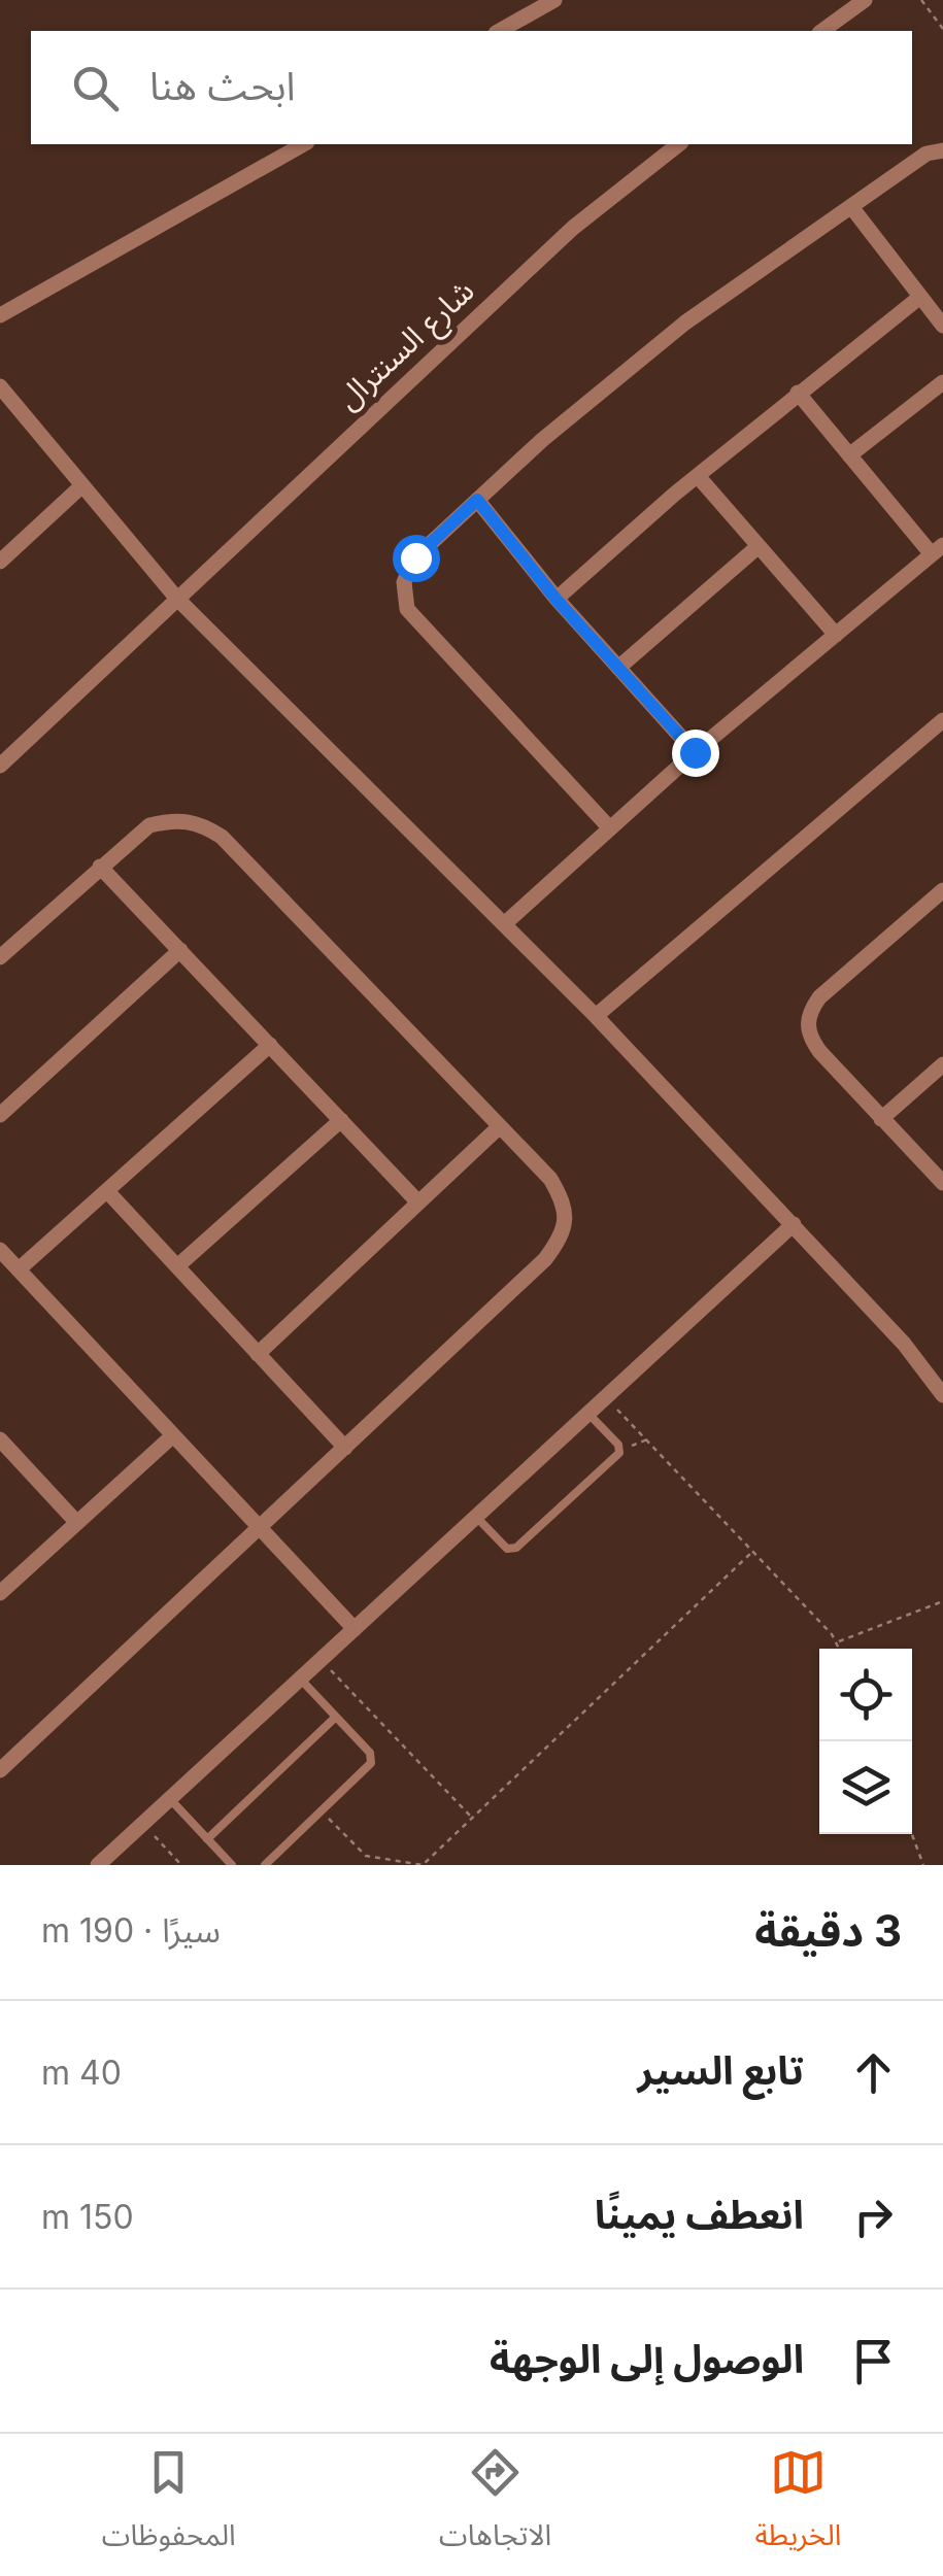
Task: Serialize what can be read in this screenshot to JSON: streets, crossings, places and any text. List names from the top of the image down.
{
  "streets": {
    "street": ["شارع السنترال"]
  },
  "page": {
    "search": "ابحث هنا",
    "heading": ["3 دقيقة", "سيرًا · 190 m"],
    "list": [
      ["تابع السير", "40 m"],
      ["انعطف يمينًا", "150 m"],
      "الوصول إلى الوجهة"
    ],
    "nav": ["الخريطة", "الاتجاهات", "المحفوظات"]
  }
}
